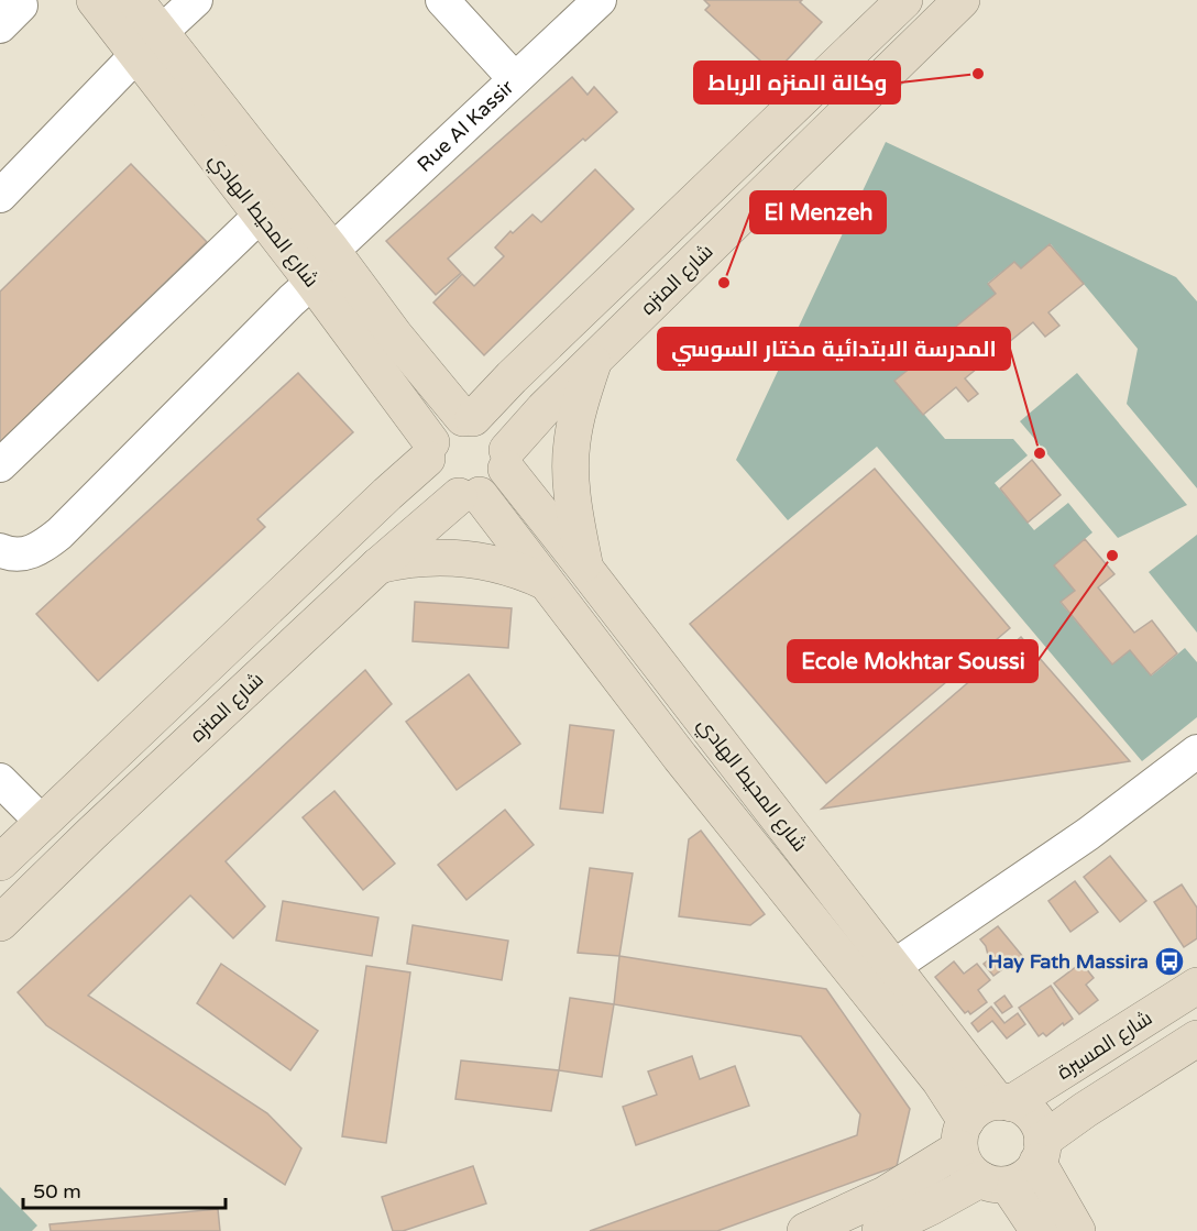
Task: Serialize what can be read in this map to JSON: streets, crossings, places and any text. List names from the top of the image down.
{
  "streets": {
    "street": [
      "Rue Al Kassir",
      "شارع المحيط الهادي",
      "شارع المنزه",
      "شارع المسيرة"
    ]
  },
  "crossings": [
    ["Rue Al Kassir", "شارع المحيط الهادي"],
    ["شارع المحيط الهادي", "شارع المنزه"],
    ["شارع المحيط الهادي", "شارع المسيرة"]
  ],
  "places": {
    "other": [
      "وكالة المنزه الرباط",
      "El Menzeh",
      "المدرسة الابتدائية مختار السوسي",
      "Ecole Mokhtar Soussi"
    ],
    "bus stop": ["Hay Fath Massira"]
  },
  "scale_bar": "50 m"
}
